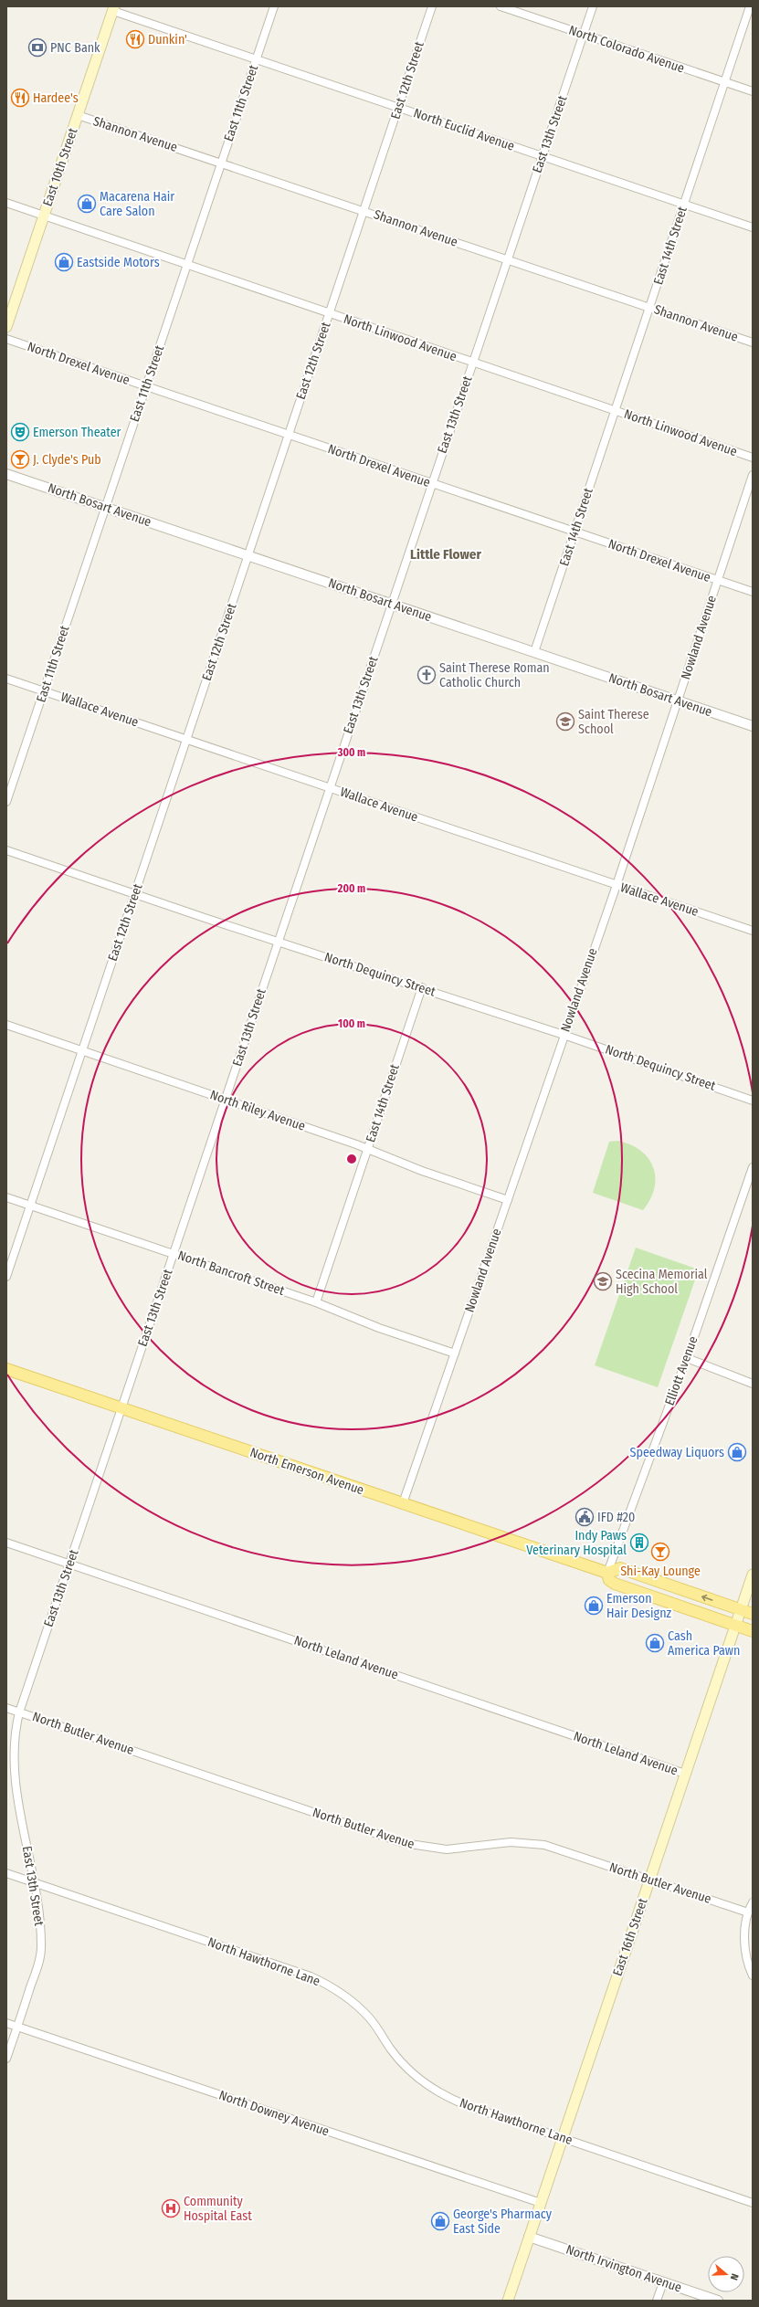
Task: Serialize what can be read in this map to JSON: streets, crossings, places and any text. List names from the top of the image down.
{
  "streets": {
    "main road": ["East 10th Street", "North Emerson Avenue", "East 16th Street"],
    "street": [
      "North Colorado Avenue",
      "East 12th Street",
      "East 11th Street",
      "North Euclid Avenue",
      "Shannon Avenue",
      "East 13th Street",
      "East 14th Street",
      "North Linwood Avenue",
      "North Drexel Avenue",
      "North Bosart Avenue",
      "Nowland Avenue",
      "Wallace Avenue",
      "North Dequincy Street",
      "North Riley Avenue",
      "North Bancroft Street",
      "Elliott Avenue",
      "North Leland Avenue",
      "North Butler Avenue",
      "North Hawthorne Lane",
      "North Downey Avenue",
      "North Irvington Avenue"
    ]
  },
  "crossings": [
    ["North Colorado Avenue", "East 13th Street"],
    ["North Colorado Avenue", "East 14th Street"],
    ["East 12th Street", "North Euclid Avenue"],
    ["East 12th Street", "Shannon Avenue"],
    ["East 12th Street", "North Linwood Avenue"],
    ["East 12th Street", "North Drexel Avenue"],
    ["East 12th Street", "North Bosart Avenue"],
    ["East 12th Street", "Wallace Avenue"],
    ["East 12th Street", "North Dequincy Street"],
    ["East 12th Street", "North Riley Avenue"],
    ["East 12th Street", "North Bancroft Street"],
    ["East 11th Street", "North Euclid Avenue"],
    ["East 11th Street", "Shannon Avenue"],
    ["East 11th Street", "North Linwood Avenue"],
    ["East 11th Street", "North Drexel Avenue"],
    ["East 11th Street", "North Bosart Avenue"],
    ["East 11th Street", "Wallace Avenue"],
    ["North Euclid Avenue", "East 13th Street"],
    ["North Euclid Avenue", "East 10th Street"],
    ["North Euclid Avenue", "East 14th Street"],
    ["Shannon Avenue", "East 13th Street"],
    ["Shannon Avenue", "East 10th Street"],
    ["Shannon Avenue", "East 14th Street"],
    ["East 13th Street", "North Linwood Avenue"],
    ["East 13th Street", "North Drexel Avenue"],
    ["East 13th Street", "North Bosart Avenue"],
    ["East 13th Street", "Wallace Avenue"],
    ["East 13th Street", "North Dequincy Street"],
    ["East 13th Street", "North Riley Avenue"],
    ["East 13th Street", "North Bancroft Street"],
    ["East 13th Street", "North Emerson Avenue"],
    ["East 13th Street", "North Leland Avenue"],
    ["East 13th Street", "North Butler Avenue"],
    ["East 13th Street", "North Hawthorne Lane"],
    ["East 13th Street", "North Downey Avenue"],
    ["East 10th Street", "North Linwood Avenue"],
    ["East 14th Street", "North Linwood Avenue"],
    ["East 14th Street", "North Drexel Avenue"],
    ["East 14th Street", "North Bosart Avenue"],
    ["East 14th Street", "North Dequincy Street"],
    ["East 14th Street", "North Riley Avenue"],
    ["East 14th Street", "North Bancroft Street"],
    ["North Drexel Avenue", "Nowland Avenue"],
    ["North Bosart Avenue", "Nowland Avenue"],
    ["Nowland Avenue", "Wallace Avenue"],
    ["Nowland Avenue", "North Dequincy Street"],
    ["Nowland Avenue", "North Riley Avenue"],
    ["Nowland Avenue", "North Bancroft Street"],
    ["Nowland Avenue", "North Emerson Avenue"],
    ["Elliott Avenue", "North Emerson Avenue"],
    ["North Emerson Avenue", "East 16th Street"],
    ["North Leland Avenue", "East 16th Street"],
    ["North Butler Avenue", "East 16th Street"],
    ["East 16th Street", "North Hawthorne Lane"],
    ["East 16th Street", "North Downey Avenue"],
    ["East 16th Street", "North Irvington Avenue"]
  ],
  "districts": ["Little Flower"],
  "places": {
    "restaurant": ["Dunkin'", "Hardee's"],
    "bank": ["PNC Bank"],
    "shop": [
      "Macarena Hair Care Salon",
      "Eastside Motors",
      "Speedway Liquors",
      "Emerson Hair Designz",
      "Cash America Pawn",
      "George's Pharmacy East Side"
    ],
    "theatre": ["Emerson Theater"],
    "bar": ["J. Clyde's Pub", "Shi-Kay Lounge"],
    "church": ["Saint Therese Roman Catholic Church"],
    "school or university": ["Saint Therese School", "Scecina Memorial High School"],
    "public building": ["IFD #20"],
    "building": ["Indy Paws Veterinary Hospital"],
    "hospital": ["Community Hospital East"]
  },
  "north": "right",
  "rings": ["300 m", "200 m", "100 m"]
}
